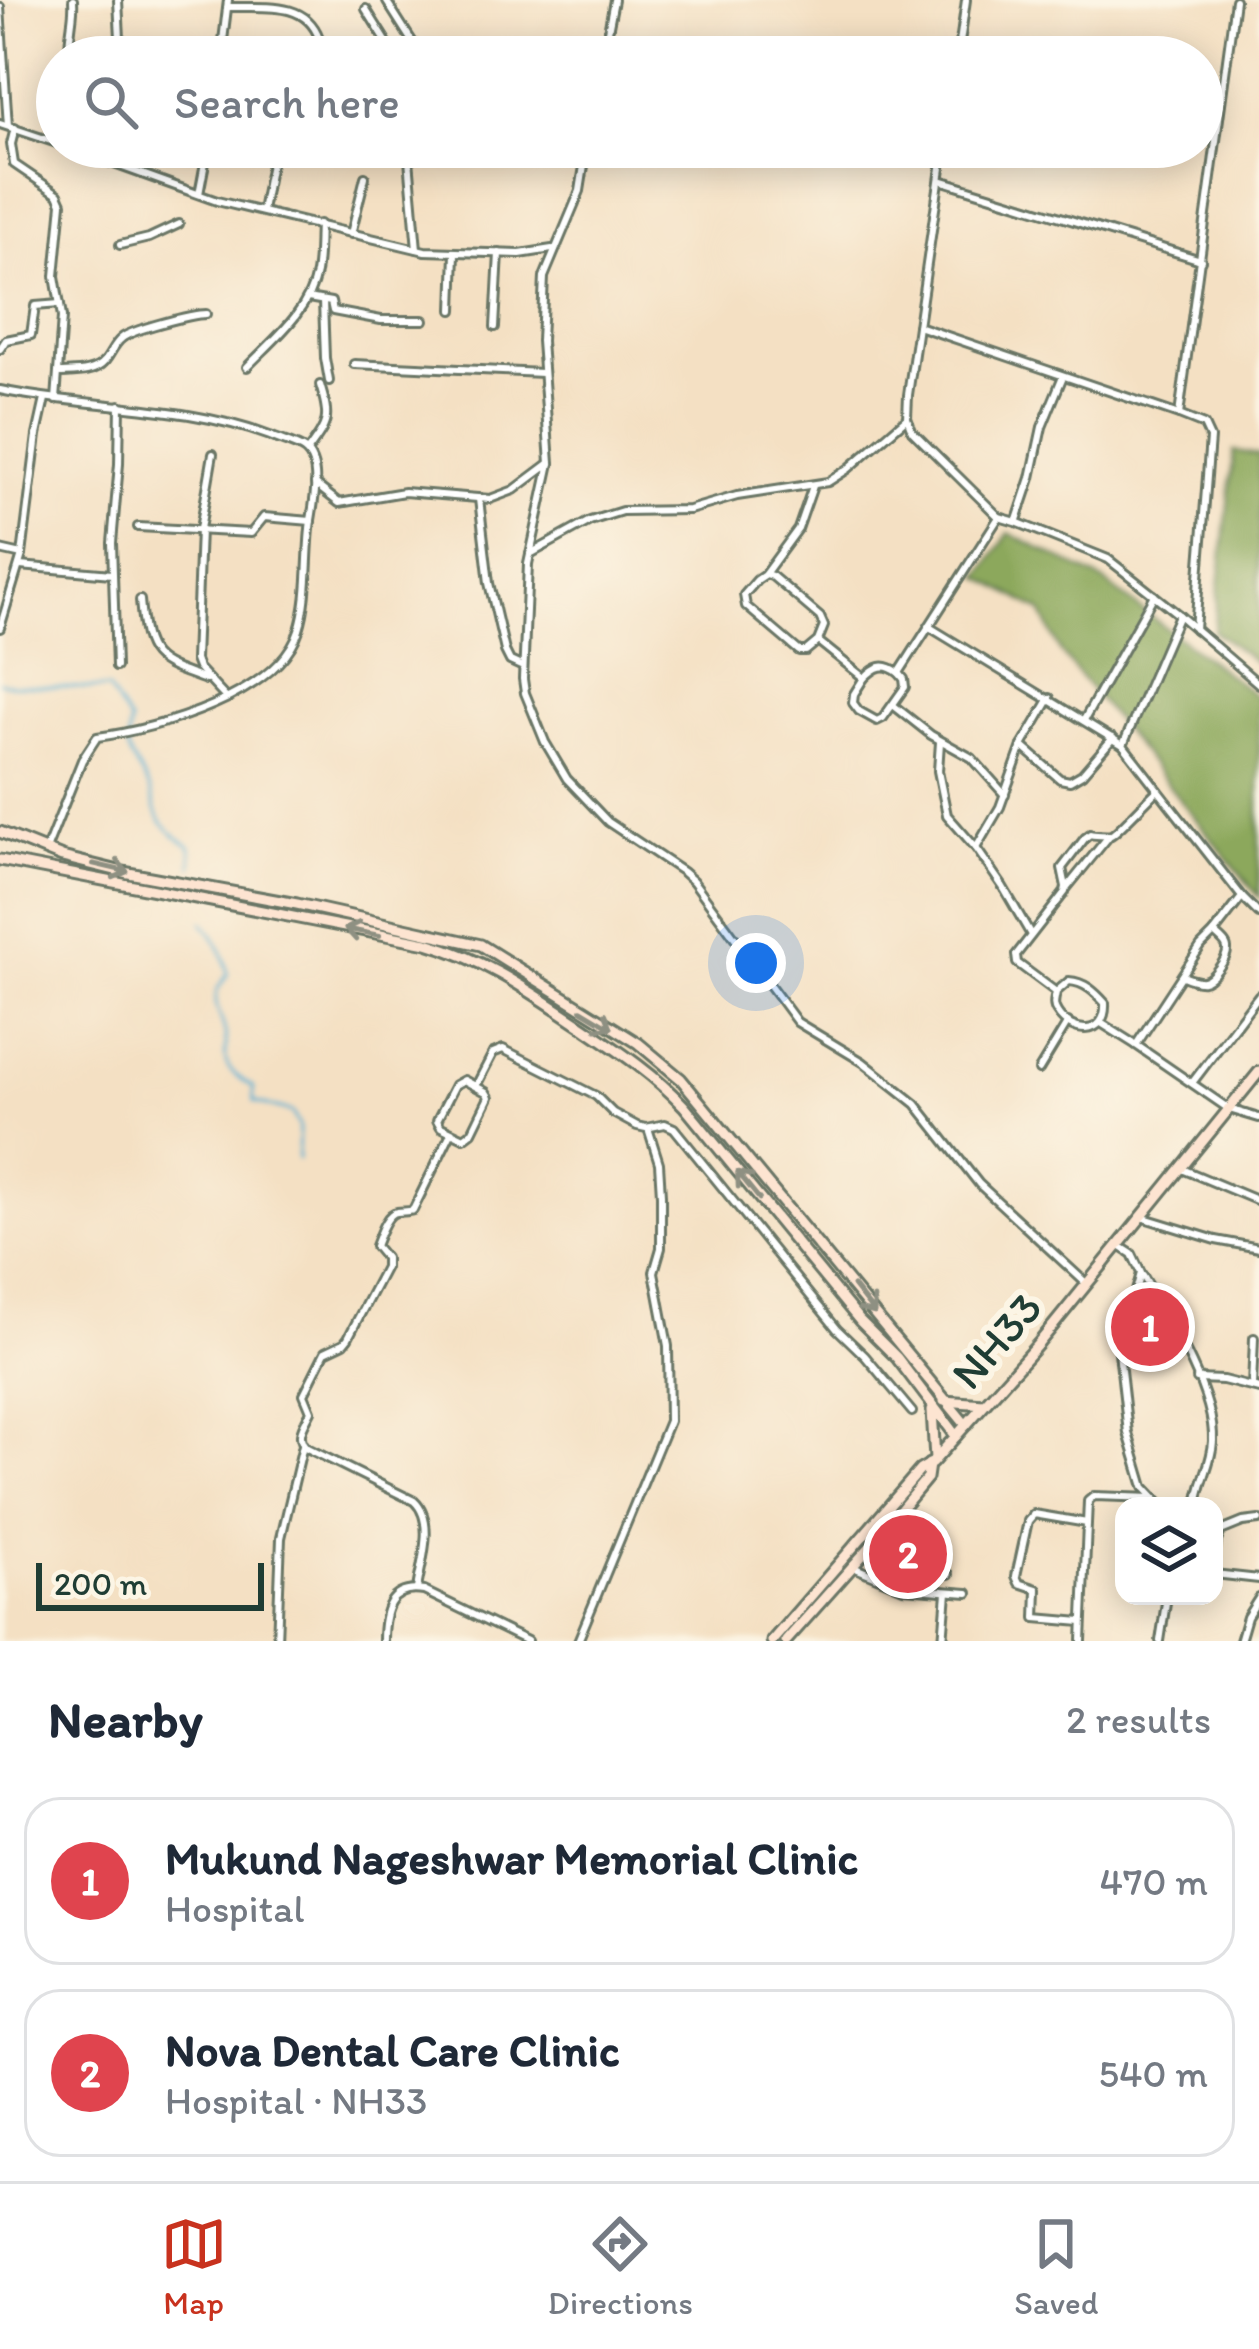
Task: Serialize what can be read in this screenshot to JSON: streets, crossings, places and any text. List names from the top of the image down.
{
  "streets": {
    "main road": ["NH33"]
  },
  "scale_bar": "200 m",
  "page": {
    "search": "Search here",
    "pins": ["1", "2"],
    "scale": "200 m",
    "heading": ["Nearby", "2 results"],
    "list": [
      {
        "mark": "1",
        "name": "Mukund Nageshwar Memorial Clinic",
        "note": "Hospital",
        "value": "470 m"
      },
      {
        "mark": "2",
        "name": "Nova Dental Care Clinic",
        "note": "Hospital · NH33",
        "value": "540 m"
      }
    ],
    "nav": ["Map", "Directions", "Saved"]
  }
}
